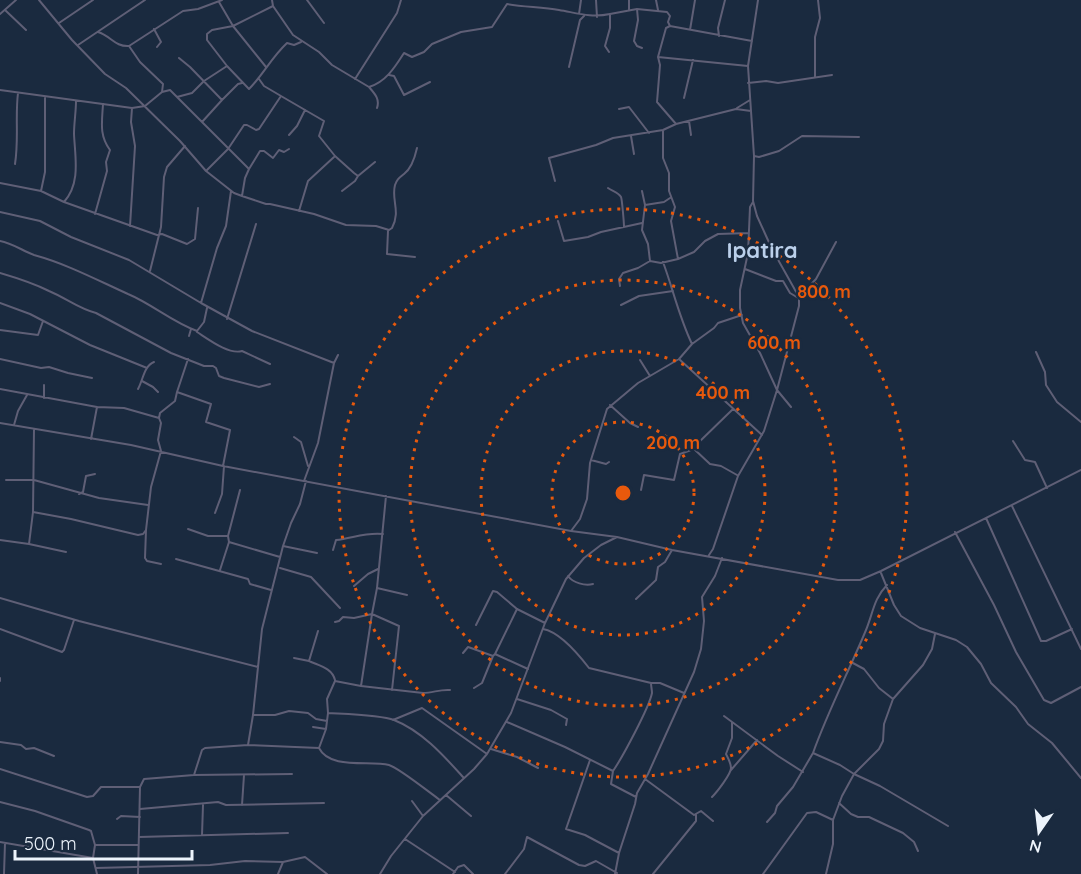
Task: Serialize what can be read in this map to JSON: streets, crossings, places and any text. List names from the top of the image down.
{
  "districts": ["Ipatira"],
  "scale_bar": "500 m",
  "north": "bottom",
  "rings": [
    "800 m",
    "600 m",
    "400 m",
    "200 m"
  ]
}
